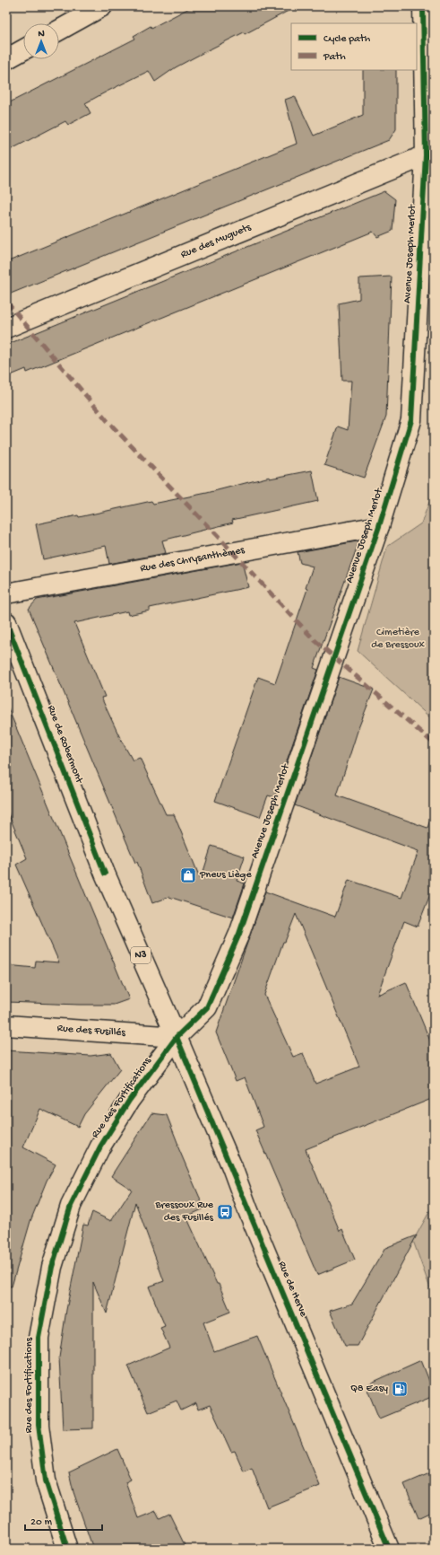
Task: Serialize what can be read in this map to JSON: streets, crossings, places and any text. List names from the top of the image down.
{
  "streets": {
    "street": [
      "Rue des Muguets",
      "Avenue Joseph Merlot",
      "Rue des Chrysanthèmes",
      "Rue de Robermont",
      "N3",
      "Rue des Fusillés",
      "Rue des Fortifications",
      "Rue de Herve"
    ]
  },
  "crossings": [
    ["Rue des Muguets", "Avenue Joseph Merlot"],
    ["Avenue Joseph Merlot", "Rue des Chrysanthèmes"],
    ["Avenue Joseph Merlot", "Rue de Robermont"],
    ["Avenue Joseph Merlot", "Rue des Fusillés"],
    ["Avenue Joseph Merlot", "Rue des Fortifications"],
    ["Avenue Joseph Merlot", "Rue de Herve"],
    ["Rue de Robermont", "Rue des Fusillés"],
    ["Rue de Robermont", "Rue des Fortifications"],
    ["Rue de Robermont", "Rue de Herve"],
    ["Rue des Fusillés", "Rue des Fortifications"],
    ["Rue des Fusillés", "Rue de Herve"],
    ["Rue des Fortifications", "Rue de Herve"]
  ],
  "parks": ["Cimetière de Bressoux"],
  "places": {
    "shop": ["Pneus Liège"],
    "bus stop": ["Bressoux Rue des Fusillés"],
    "fuel station": ["Q8 Easy"]
  },
  "legend": ["Cycle path", "Path"],
  "scale_bar": "20 m",
  "north": "top"
}
